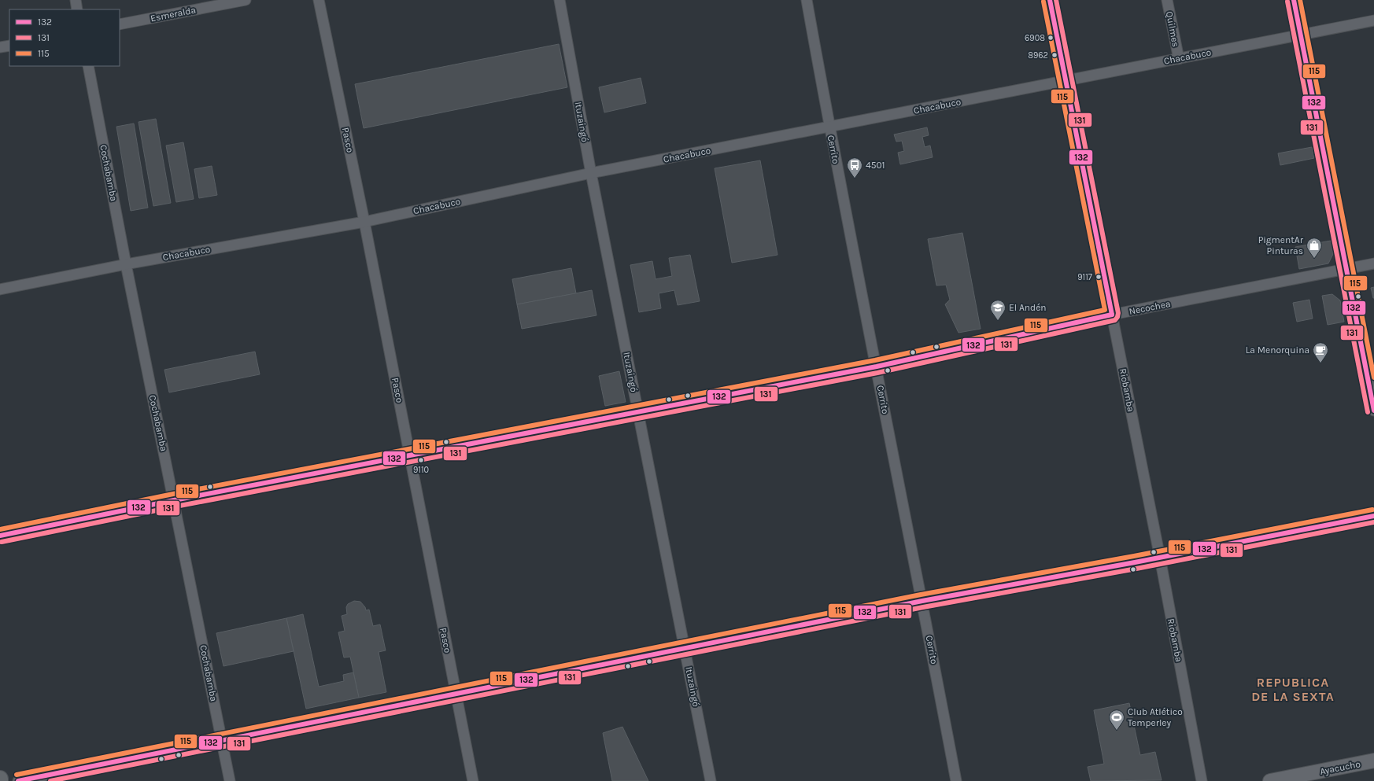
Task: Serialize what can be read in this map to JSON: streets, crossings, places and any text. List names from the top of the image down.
{
  "streets": {
    "main road": ["Ayacucho"],
    "street": [
      "Esmeralda",
      "Quilmes",
      "Chacabuco",
      "Ituzaingó",
      "Pasco",
      "Cerrito",
      "Cochabamba",
      "Necochea",
      "Riobamba"
    ]
  },
  "crossings": [
    ["Quilmes", "Chacabuco"],
    ["Chacabuco", "Ituzaingó"],
    ["Chacabuco", "Pasco"],
    ["Chacabuco", "Cerrito"],
    ["Chacabuco", "Cochabamba"],
    ["Chacabuco", "Riobamba"],
    ["Ituzaingó", "Necochea"],
    ["Pasco", "Necochea"],
    ["Cerrito", "Necochea"],
    ["Cochabamba", "Necochea"],
    ["Necochea", "Riobamba"]
  ],
  "districts": ["REPUBLICA DE LA SEXTA"],
  "places": {
    "other": [
      "6908",
      "8962",
      "9117",
      "9110"
    ],
    "bus stop": ["4501"],
    "shop": ["PigmentAr Pinturas"],
    "school or university": ["El Andén"],
    "cafe": ["La Menorquina"],
    "sports": ["Club Atlético Temperley"]
  },
  "lines": ["transit line 132", "transit line 131", "transit line 115"],
  "legend": ["132", "131", "115"]
}
